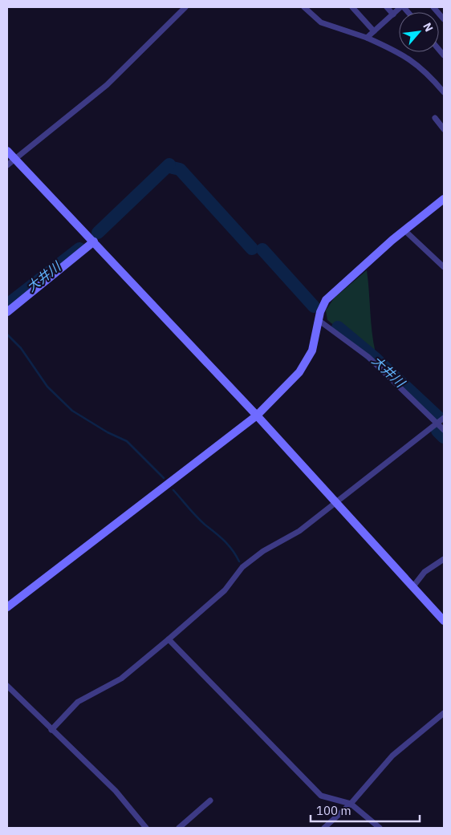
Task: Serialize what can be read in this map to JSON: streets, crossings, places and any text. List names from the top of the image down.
{
  "water": ["大井川"],
  "scale_bar": "100 m",
  "north": "top right"
}
